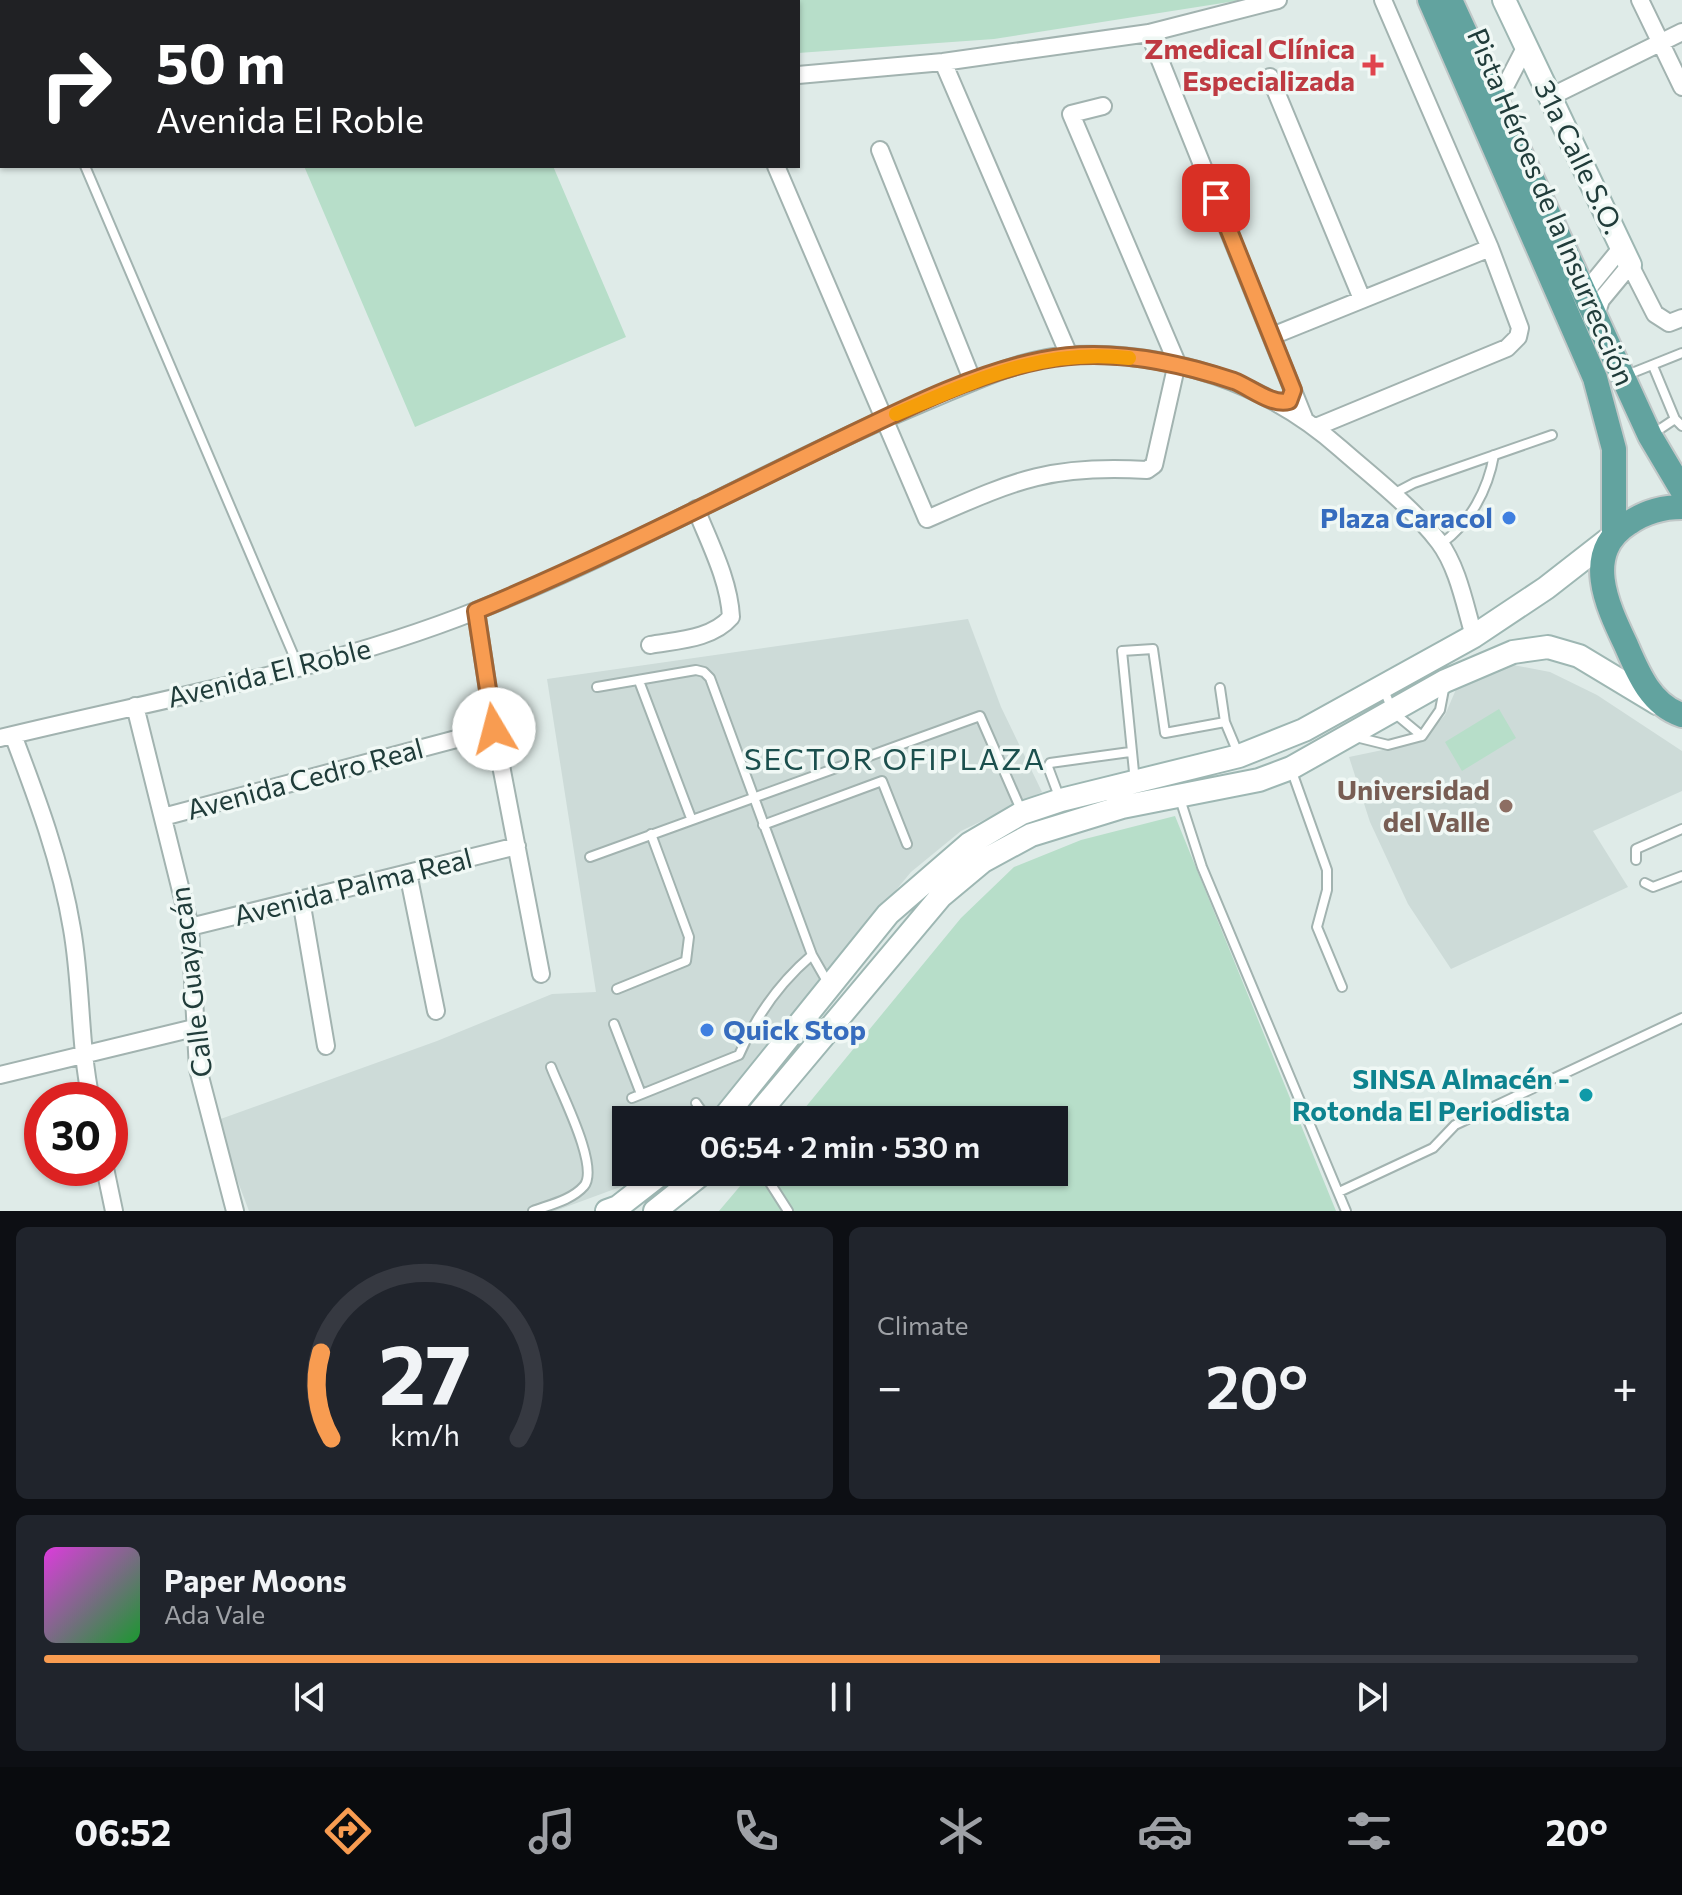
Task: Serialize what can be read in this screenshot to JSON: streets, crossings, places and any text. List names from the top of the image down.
{
  "streets": {
    "main road": ["31a Calle S.O.", "Pista Héroes de la Insurrección"],
    "street": [
      "Avenida El Roble",
      "Avenida Cedro Real",
      "Avenida Palma Real",
      "Calle Guayacán"
    ]
  },
  "crossings": [
    ["Avenida El Roble", "Calle Guayacán"],
    ["Avenida Cedro Real", "Calle Guayacán"],
    ["Avenida Palma Real", "Calle Guayacán"]
  ],
  "districts": ["SECTOR OFIPLAZA"],
  "places": {
    "health": ["Zmedical Clínica Especializada"],
    "other": [
      "Plaza Caracol",
      "Universidad del Valle",
      "Quick Stop",
      "SINSA Almacén - Rotonda El Periodista"
    ]
  },
  "page": {
    "turn": ["50 m", "Avenida El Roble"],
    "limit": "30",
    "trip": "06:54 · 2 min · 530 m",
    "tile": "Climate",
    "heat": ["−", "20°", "+"],
    "song": ["Paper Moons", "Ada Vale"],
    "tabs": ["06:52", "20°"],
    "gauge": ["27", "km/h"]
  }
}
